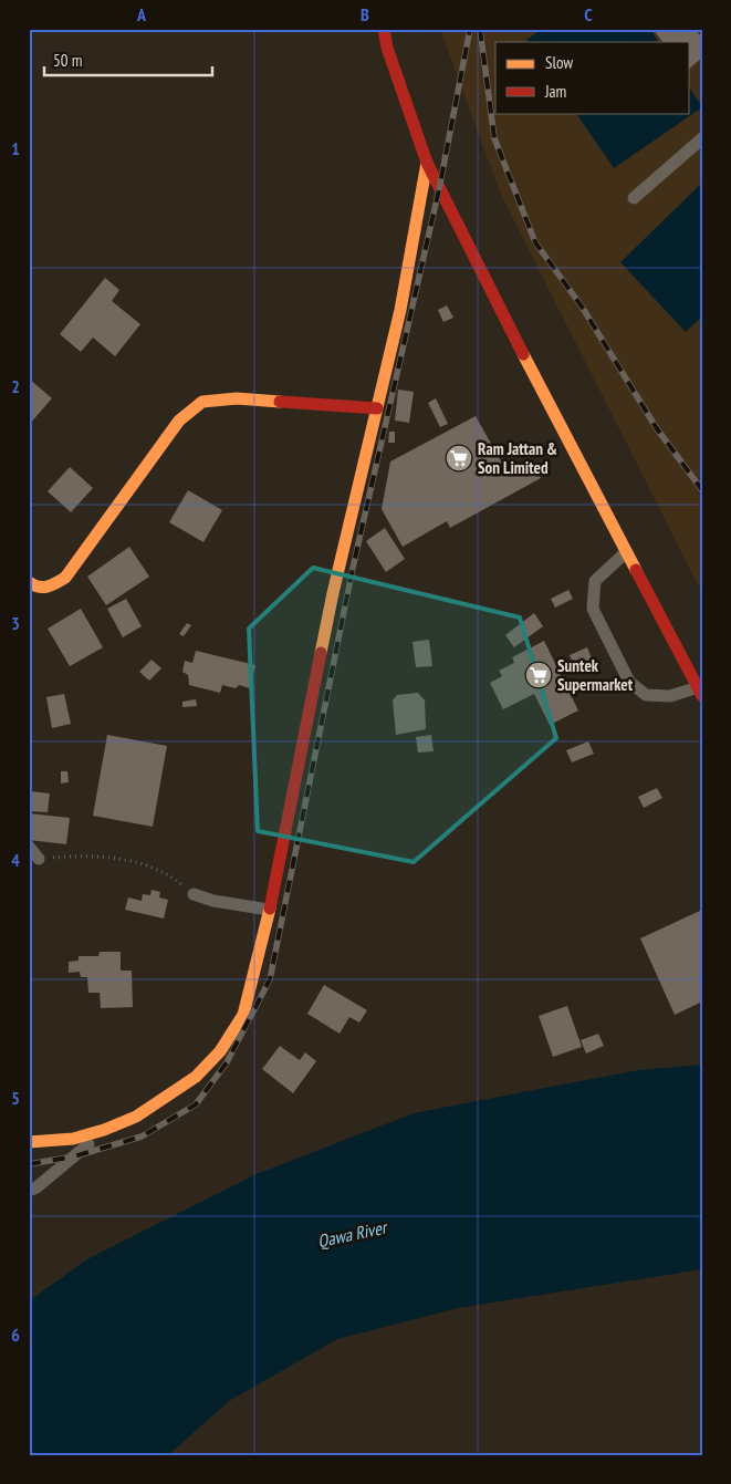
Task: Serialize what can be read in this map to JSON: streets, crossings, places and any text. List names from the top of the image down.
{
  "water": ["Qawa River"],
  "places": {
    "supermarket": ["Ram Jattan & Son Limited", "Suntek Supermarket"]
  },
  "legend": ["Slow", "Jam"],
  "scale_bar": "50 m",
  "grid": {
    "columns": ["A", "B", "C"],
    "rows": [
      "1",
      "2",
      "3",
      "4",
      "5",
      "6"
    ]
  }
}
